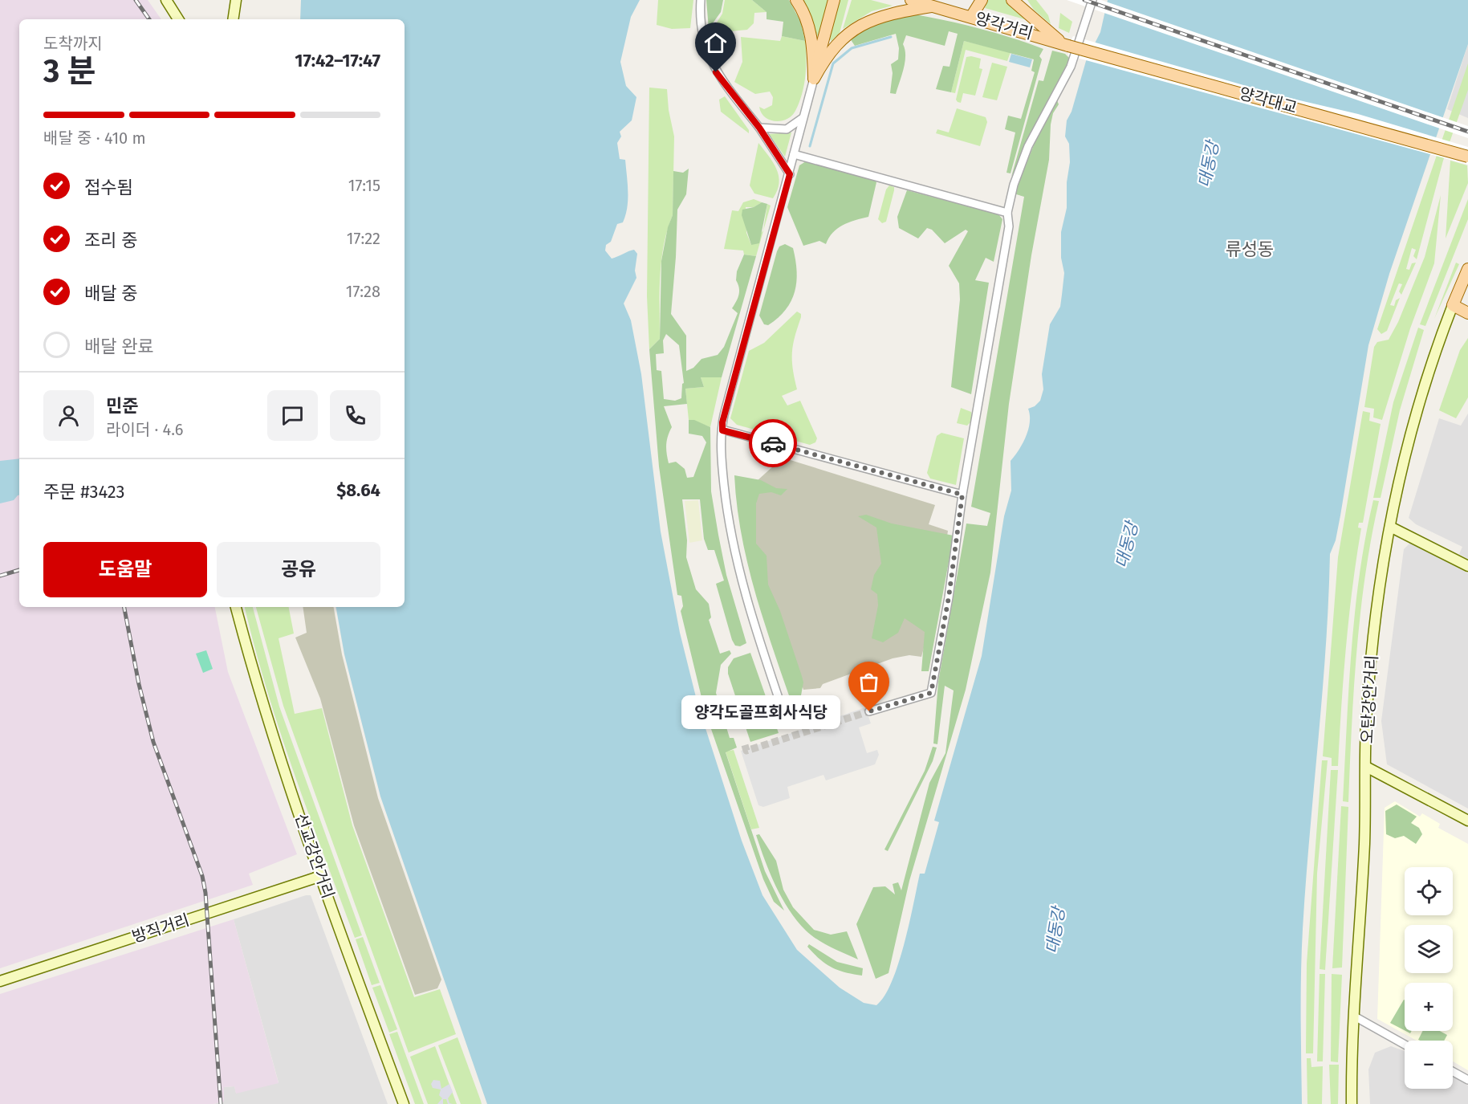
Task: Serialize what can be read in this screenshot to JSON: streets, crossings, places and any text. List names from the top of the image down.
{
  "streets": {
    "main road": [
      "양각거리",
      "양각대교",
      "오탄강안거리",
      "선교강안거리",
      "방직거리"
    ]
  },
  "crossings": [
    ["양각거리", "양각대교"],
    ["선교강안거리", "방직거리"]
  ],
  "districts": ["류성동"],
  "water": ["대동강"],
  "places": ["양각도골프회사식당"],
  "page": {
    "heading": ["3 분", "도착까지", "17:42–17:47"],
    "panel": [
      "민준",
      "라이더 · 4.6",
      "주문 #3423",
      "$8.64"
    ],
    "bar": "배달 중 · 410 m",
    "list": [
      ["접수됨", "17:15"],
      ["조리 중", "17:22"],
      ["배달 중", "17:28"],
      "배달 완료"
    ],
    "buttons": ["도움말", "공유"],
    "bubble": "양각도골프회사식당",
    "map_buttons": ["+", "−"]
  }
}
